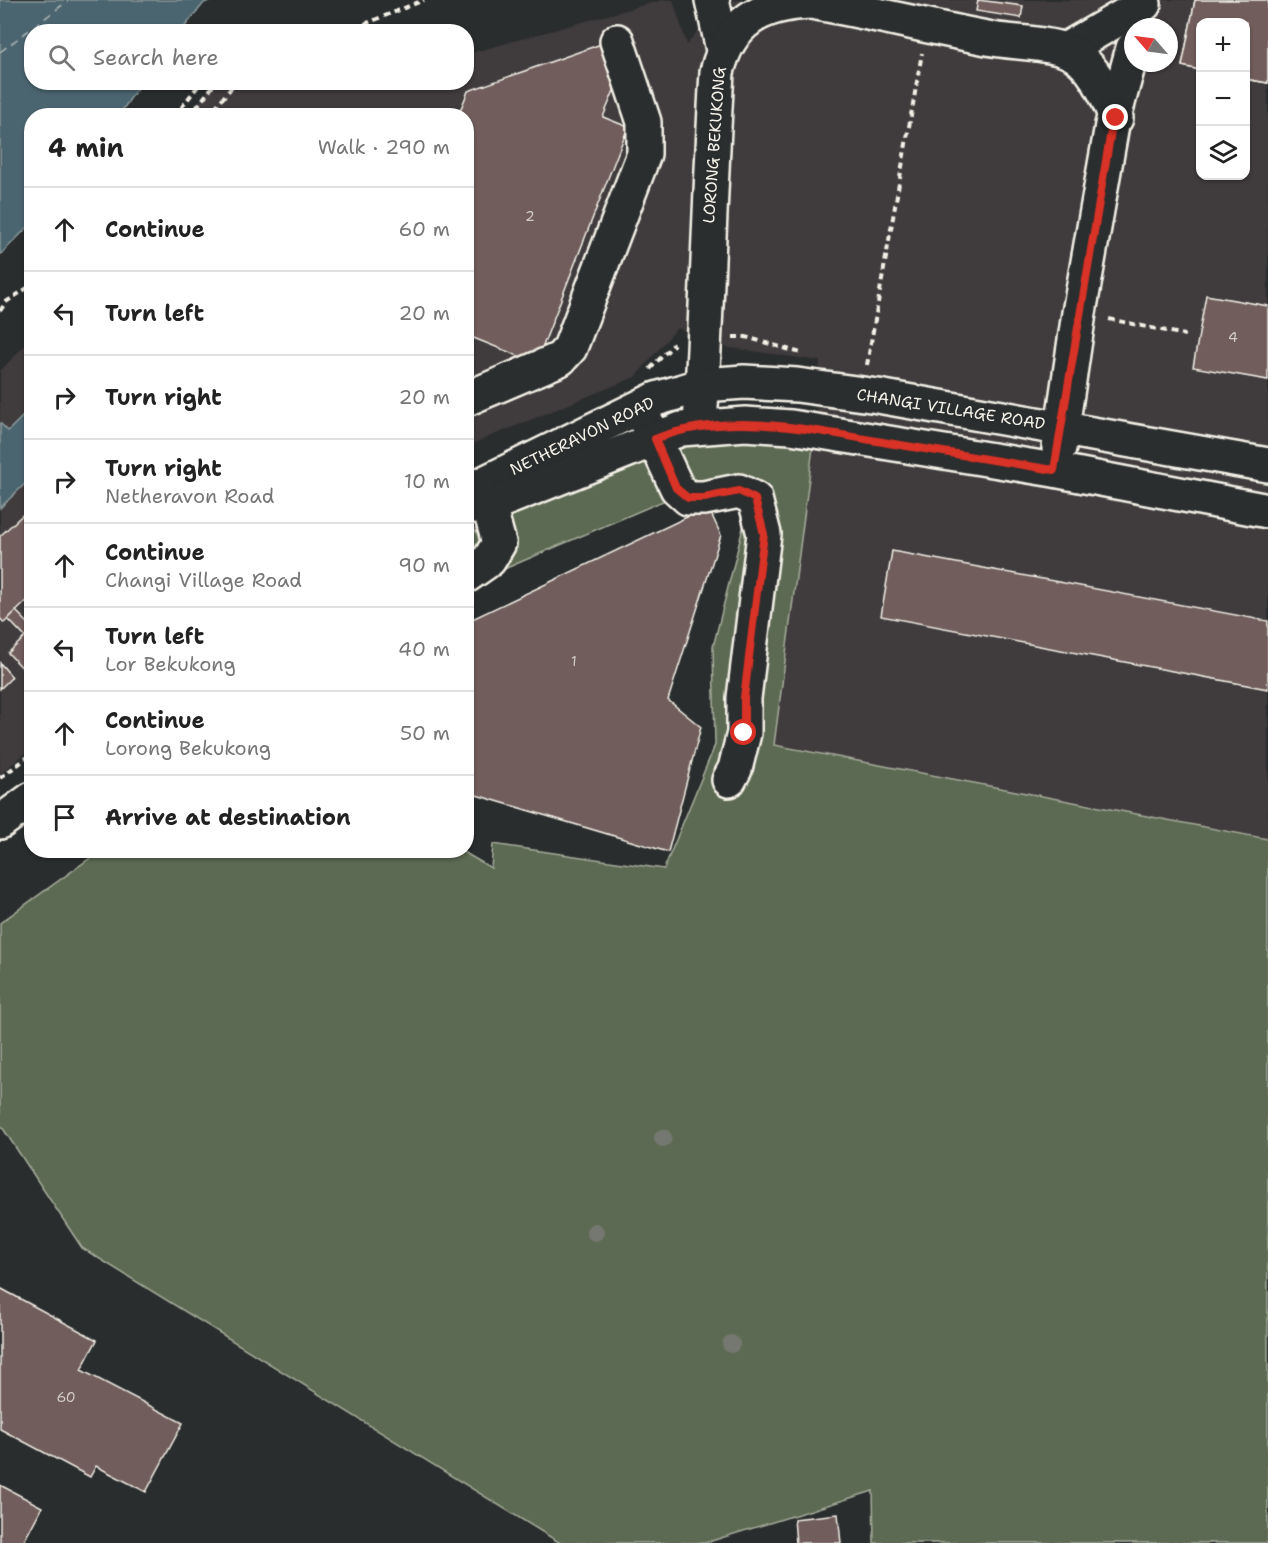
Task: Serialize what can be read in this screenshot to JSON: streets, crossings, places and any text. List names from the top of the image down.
{
  "streets": {
    "street": ["LORONG BEKUKONG", "CHANGI VILLAGE ROAD", "NETHERAVON ROAD"]
  },
  "crossings": [
    ["LORONG BEKUKONG", "CHANGI VILLAGE ROAD"],
    ["LORONG BEKUKONG", "NETHERAVON ROAD"],
    ["CHANGI VILLAGE ROAD", "NETHERAVON ROAD"]
  ],
  "house_numbers": [
    "2",
    "4",
    "1",
    "60"
  ],
  "north": "top left",
  "page": {
    "map_buttons": ["+", "−"],
    "search": "Search here",
    "heading": ["4 min", "Walk · 290 m"],
    "list": [
      ["Continue", "60 m"],
      ["Turn left", "20 m"],
      ["Turn right", "20 m"],
      ["Turn right", "Netheravon Road", "10 m"],
      ["Continue", "Changi Village Road", "90 m"],
      ["Turn left", "Lor Bekukong", "40 m"],
      ["Continue", "Lorong Bekukong", "50 m"],
      "Arrive at destination"
    ]
  }
}
